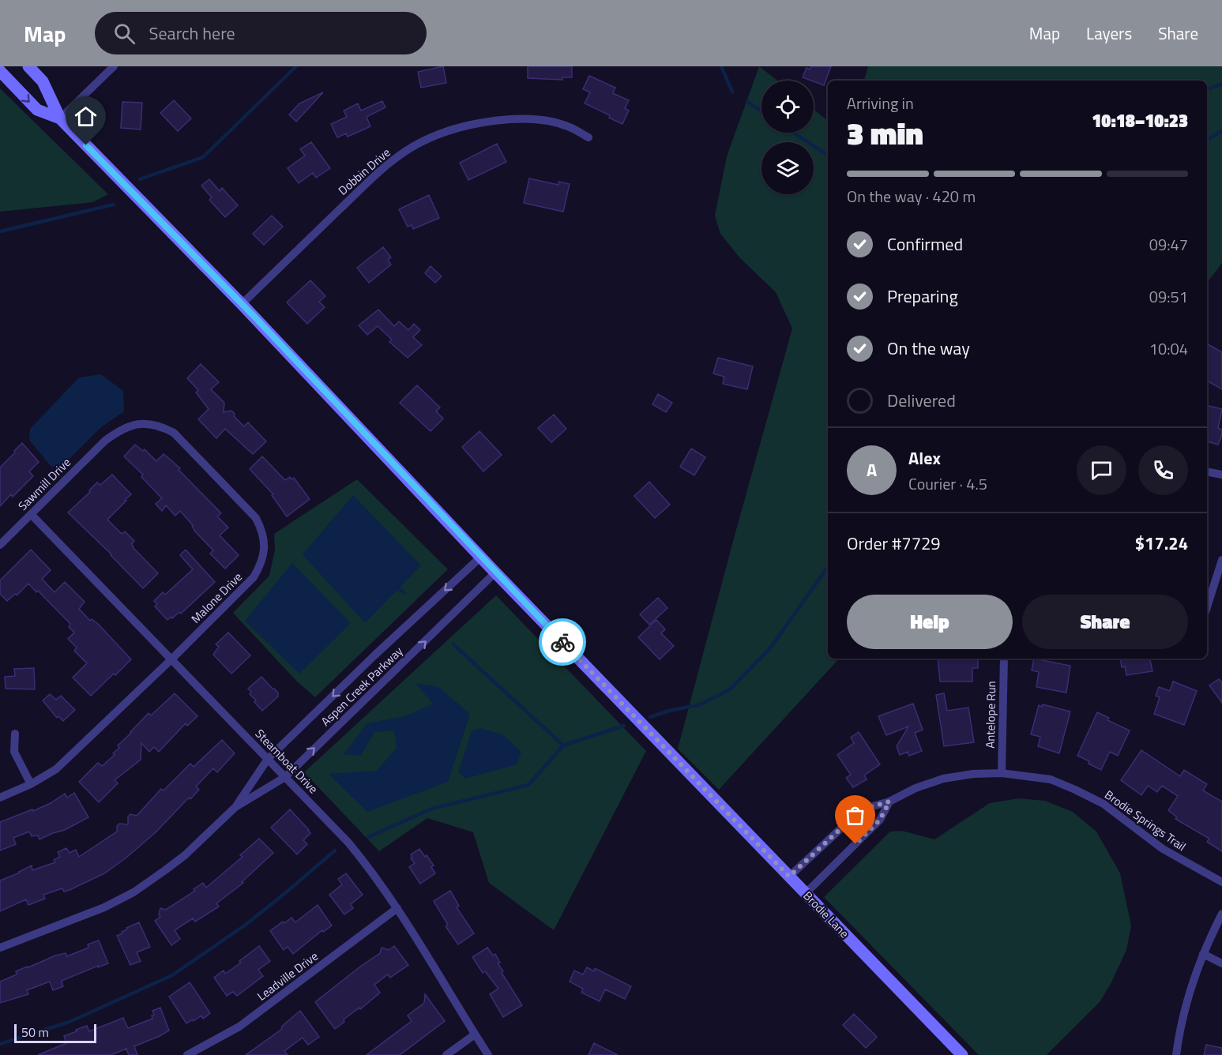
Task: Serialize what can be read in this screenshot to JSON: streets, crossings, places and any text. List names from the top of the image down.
{
  "streets": {
    "main road": ["Brodie Lane"],
    "street": [
      "Dobbin Drive",
      "Sawmill Drive",
      "Malone Drive",
      "Aspen Creek Parkway",
      "Antelope Run",
      "Steamboat Drive",
      "Brodie Springs Trail",
      "Leadville Drive"
    ]
  },
  "crossings": [
    ["Dobbin Drive", "Brodie Lane"],
    ["Sawmill Drive", "Malone Drive"],
    ["Sawmill Drive", "Steamboat Drive"],
    ["Malone Drive", "Steamboat Drive"],
    ["Aspen Creek Parkway", "Steamboat Drive"],
    ["Aspen Creek Parkway", "Brodie Lane"],
    ["Antelope Run", "Brodie Springs Trail"],
    ["Steamboat Drive", "Leadville Drive"],
    ["Brodie Springs Trail", "Brodie Lane"]
  ],
  "scale_bar": "50 m",
  "page": {
    "header": "Map",
    "search": "Search here",
    "nav": ["Map", "Layers", "Share"],
    "heading": ["3 min", "Arriving in", "10:18–10:23"],
    "panel": [
      "Alex",
      "Courier · 4.5",
      "Order #7729",
      "$17.24"
    ],
    "bar": "On the way · 420 m",
    "list": [
      ["Confirmed", "09:47"],
      ["Preparing", "09:51"],
      ["On the way", "10:04"],
      "Delivered"
    ],
    "round": "A",
    "buttons": ["Help", "Share"],
    "scale": "50 m"
  }
}
